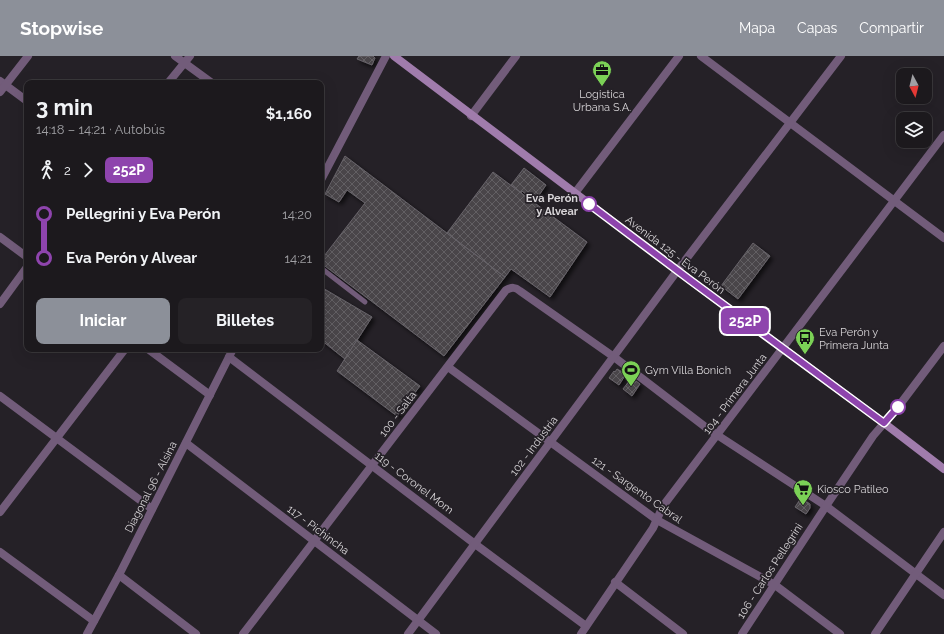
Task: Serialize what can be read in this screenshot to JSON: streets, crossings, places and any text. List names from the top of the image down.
{
  "streets": {
    "main road": ["Avenida 125 - Eva Perón"],
    "street": [
      "104 - Primera Junta",
      "100 - Salta",
      "102 - Industria",
      "119 - Coronel Mom",
      "Diagonal 96 - Alsina",
      "121 - Sargento Cabral",
      "117 - Pichincha",
      "106 - Carlos Pellegrini"
    ]
  },
  "crossings": [
    ["Avenida 125 - Eva Perón", "104 - Primera Junta"],
    ["Avenida 125 - Eva Perón", "102 - Industria"],
    ["Avenida 125 - Eva Perón", "106 - Carlos Pellegrini"],
    ["104 - Primera Junta", "119 - Coronel Mom"],
    ["104 - Primera Junta", "121 - Sargento Cabral"],
    ["100 - Salta", "102 - Industria"],
    ["100 - Salta", "119 - Coronel Mom"],
    ["100 - Salta", "121 - Sargento Cabral"],
    ["100 - Salta", "117 - Pichincha"],
    ["102 - Industria", "119 - Coronel Mom"],
    ["102 - Industria", "121 - Sargento Cabral"],
    ["102 - Industria", "117 - Pichincha"],
    ["119 - Coronel Mom", "Diagonal 96 - Alsina"],
    ["Diagonal 96 - Alsina", "117 - Pichincha"],
    ["121 - Sargento Cabral", "106 - Carlos Pellegrini"]
  ],
  "places": {
    "office": ["Logistica Urbana S.A."],
    "other": ["Eva Perón y Alvear"],
    "bus stop": ["Eva Perón y Primera Junta"],
    "sports": ["Gym Villa Bonich"],
    "supermarket": ["Kiosco Patileo"]
  },
  "lines": ["bus line 252P"],
  "north": "bottom",
  "page": {
    "header": "Stopwise",
    "nav": ["Mapa", "Capas", "Compartir"],
    "on_map": "252P",
    "heading": ["3 min", "14:18 – 14:21 · Autobús", "$1,160"],
    "legs": ["2", "252P"],
    "list": [
      {
        "name": "Pellegrini y Eva Perón",
        "value": "14:20"
      },
      {
        "name": "Eva Perón y Alvear",
        "value": "14:21"
      }
    ],
    "buttons": ["Iniciar", "Billetes"]
  }
}
